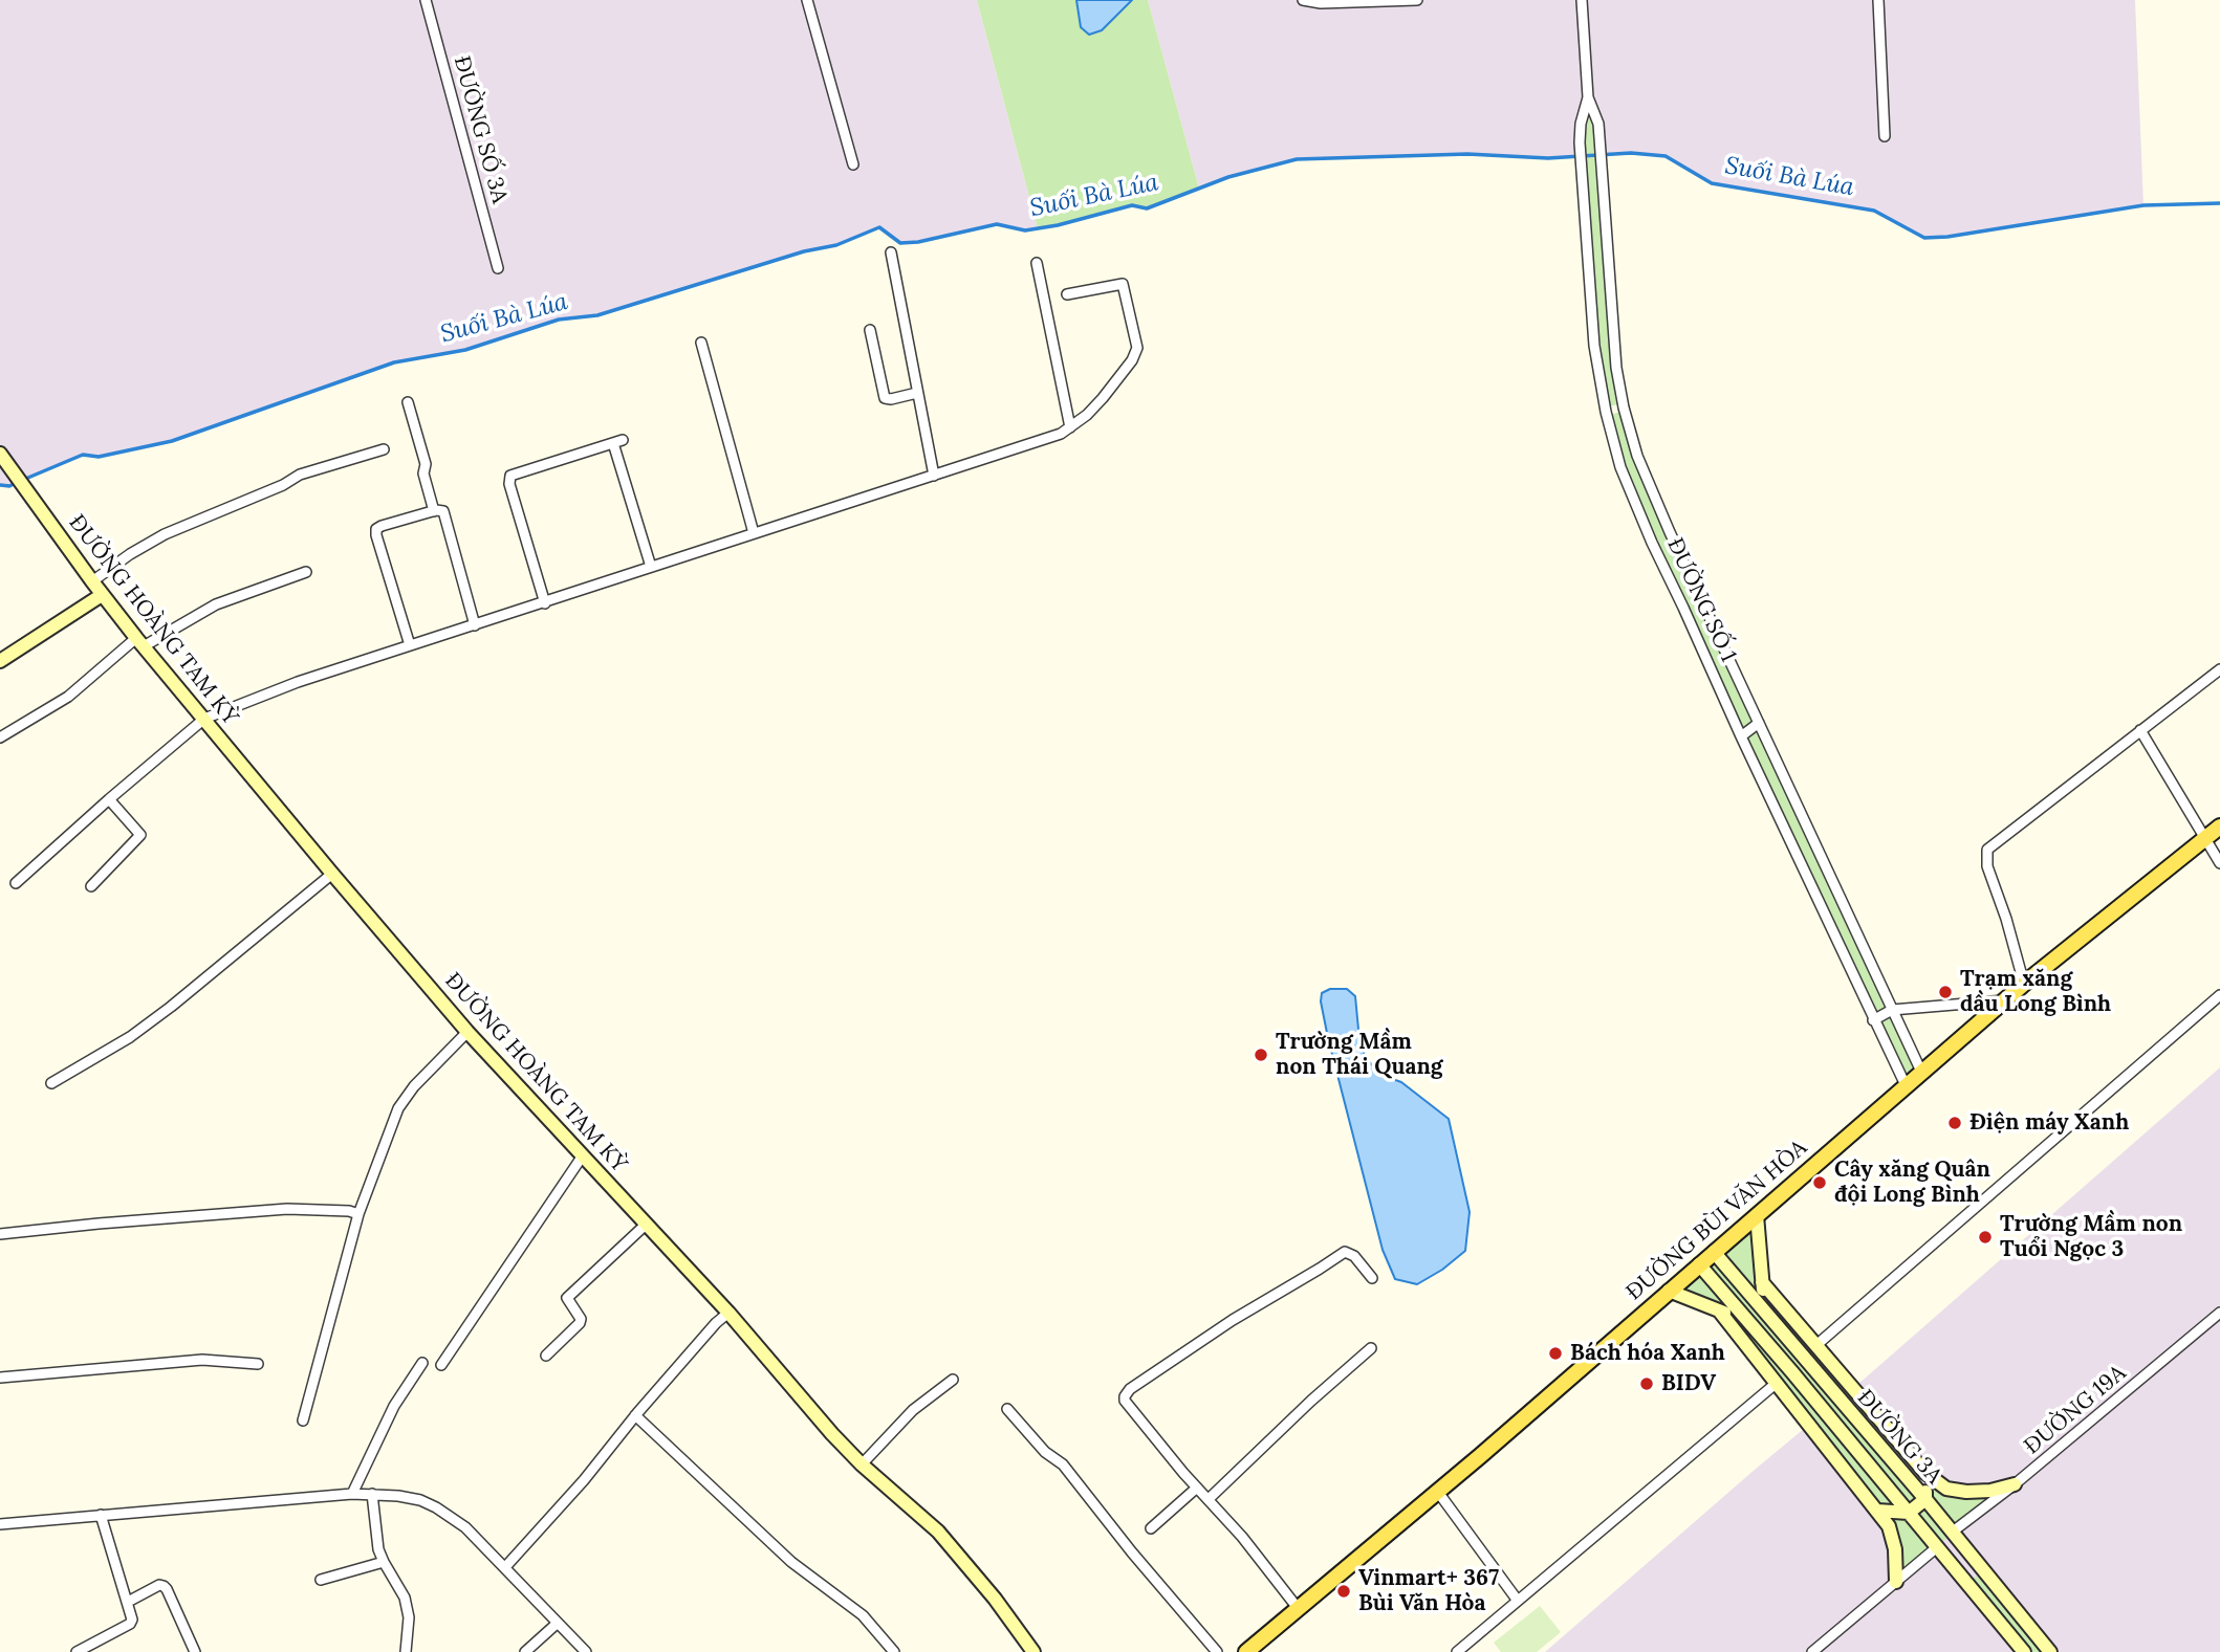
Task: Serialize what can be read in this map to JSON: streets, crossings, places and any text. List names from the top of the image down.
{
  "streets": {
    "main road": ["ĐƯỜNG BÙI VĂN HÒA"],
    "street": [
      "ĐƯỜNG SỐ 3A",
      "ĐƯỜNG SỐ 1",
      "ĐƯỜNG HOÀNG TAM KỲ",
      "ĐƯỜNG 19A",
      "ĐƯỜNG 3A"
    ]
  },
  "crossings": [
    ["ĐƯỜNG SỐ 1", "ĐƯỜNG BÙI VĂN HÒA"],
    ["ĐƯỜNG BÙI VĂN HÒA", "ĐƯỜNG 3A"],
    ["ĐƯỜNG 19A", "ĐƯỜNG 3A"]
  ],
  "water": ["Suối Bà Lúa"],
  "places": [
    "Trạm xăng dầu Long Bình",
    "Trường Mầm non Thái Quang",
    "Điện máy Xanh",
    "Cây xăng Quân đội Long Bình",
    "Trường Mầm non Tuổi Ngọc 3",
    "Bách hóa Xanh",
    "BIDV",
    "Vinmart+ 367 Bùi Văn Hòa"
  ]
}
